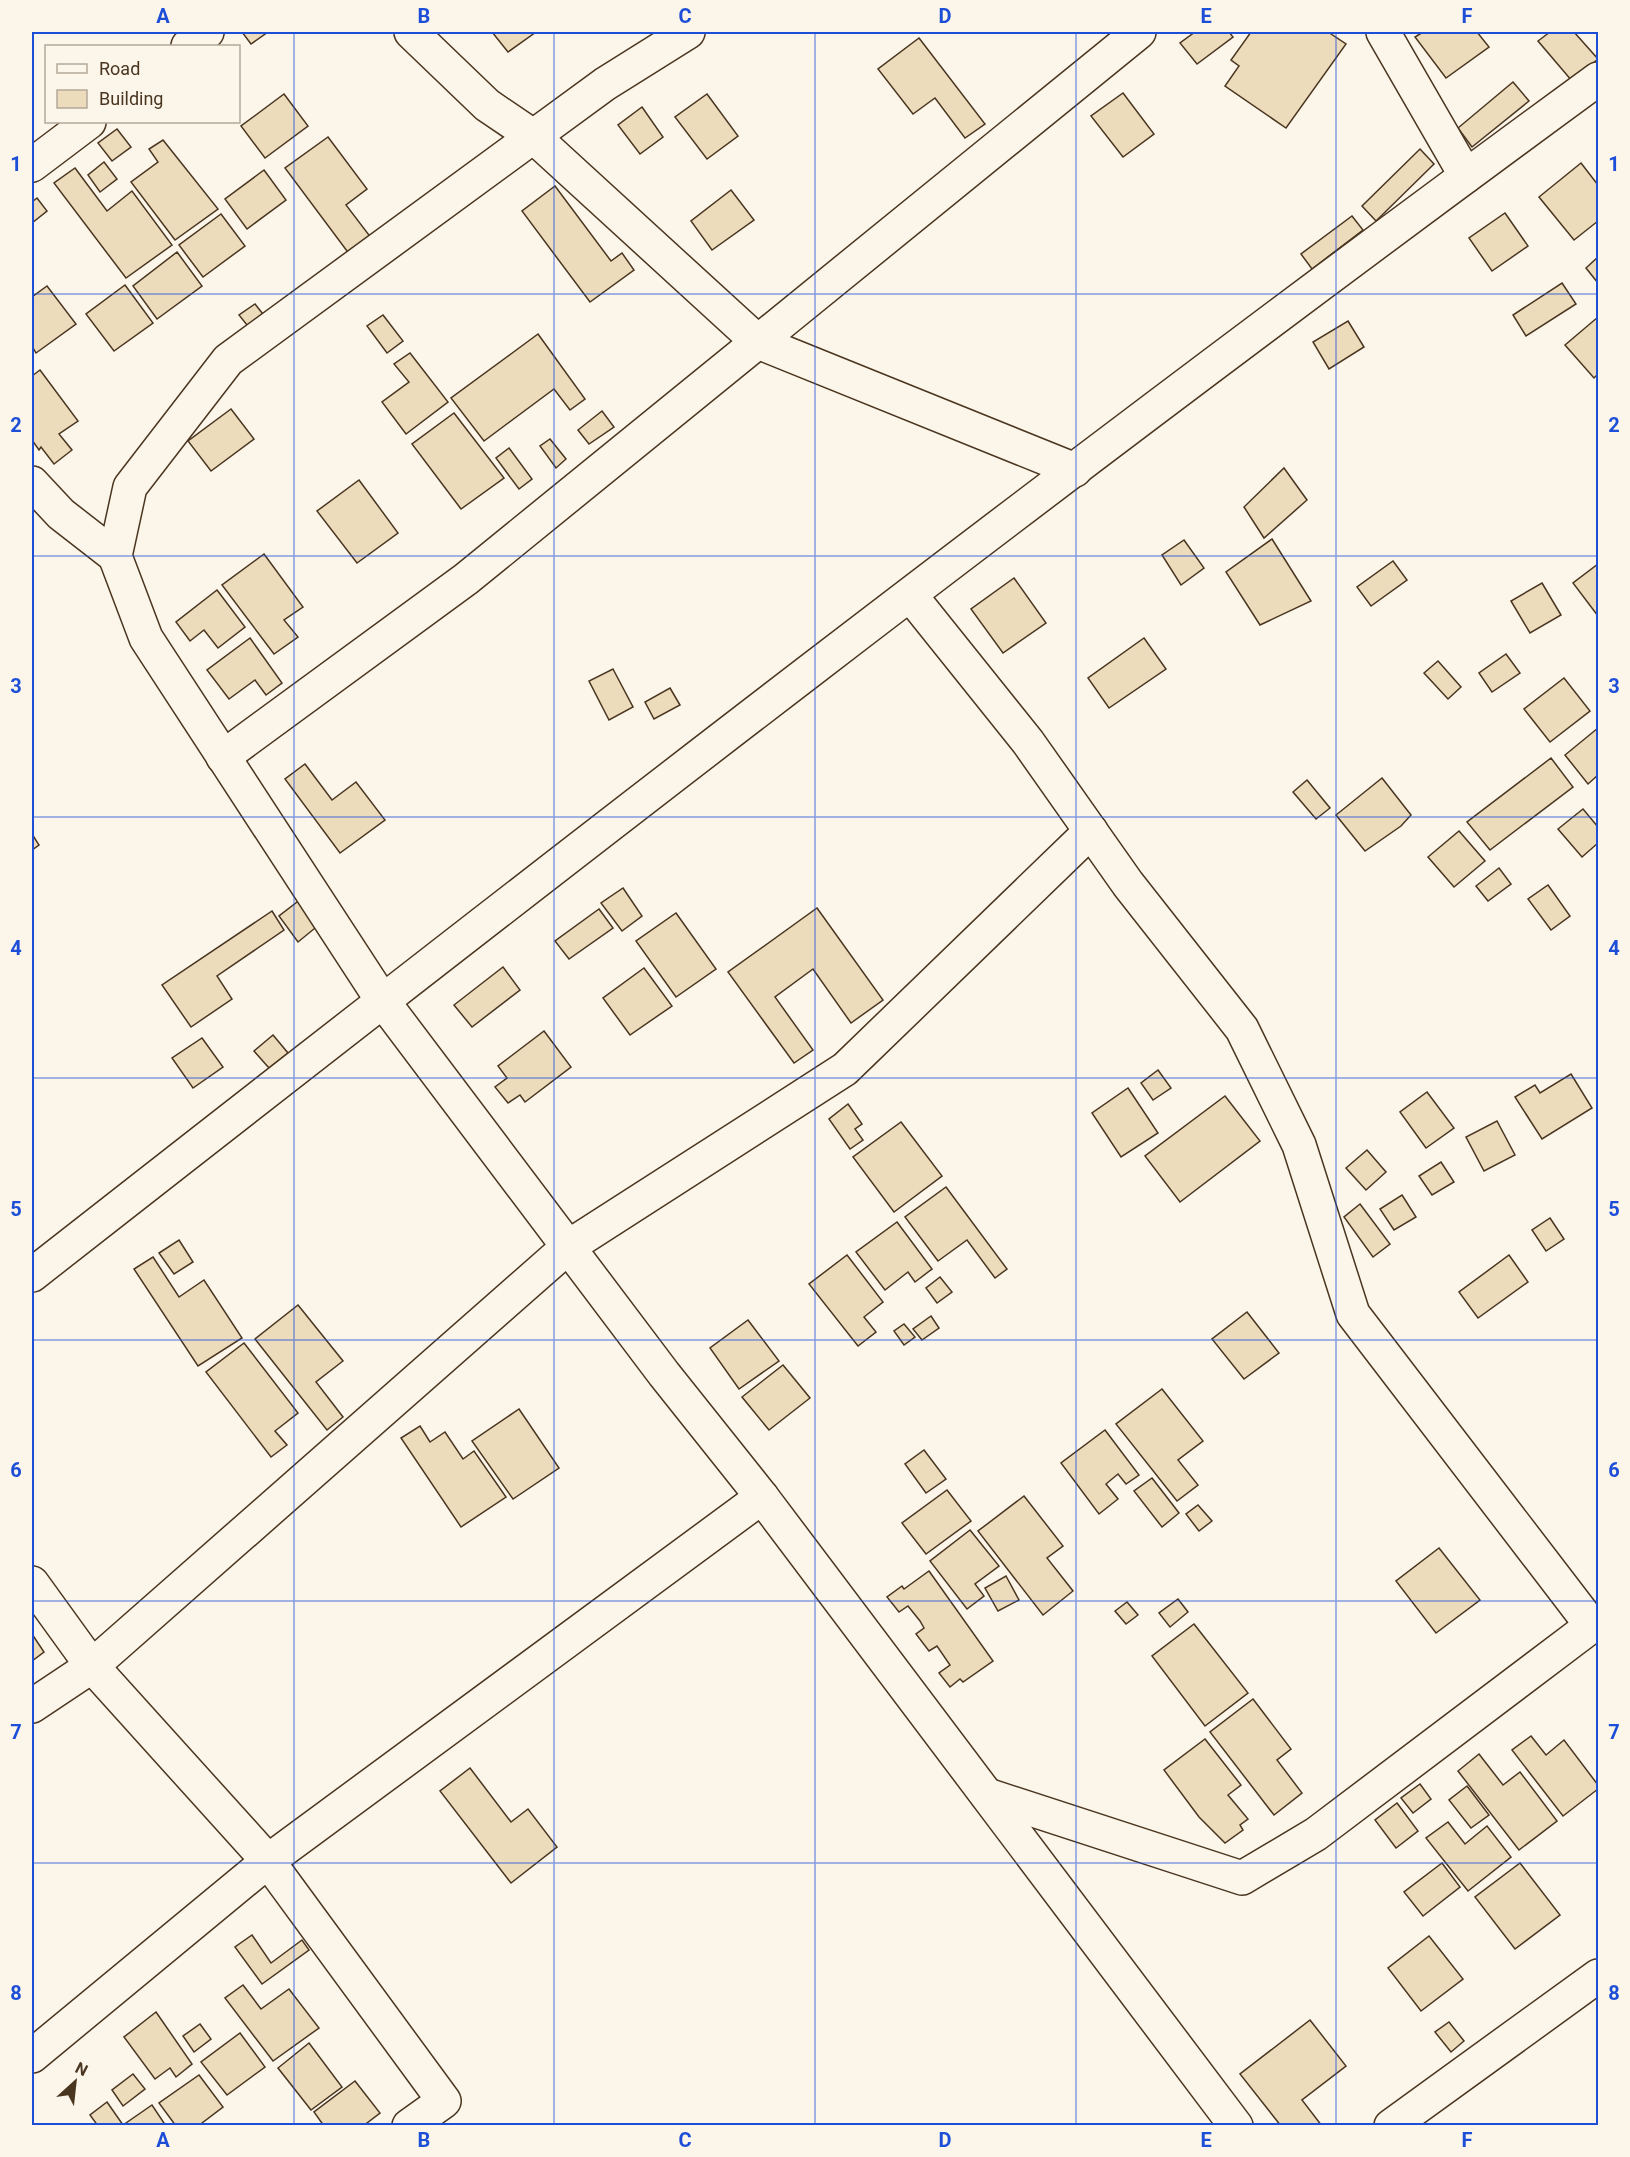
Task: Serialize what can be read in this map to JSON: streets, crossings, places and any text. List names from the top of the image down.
{
  "legend": ["Road", "Building"],
  "north": "top right",
  "grid": {
    "columns": [
      "A",
      "B",
      "C",
      "D",
      "E",
      "F"
    ],
    "rows": [
      "1",
      "2",
      "3",
      "4",
      "5",
      "6",
      "7",
      "8"
    ]
  }
}
